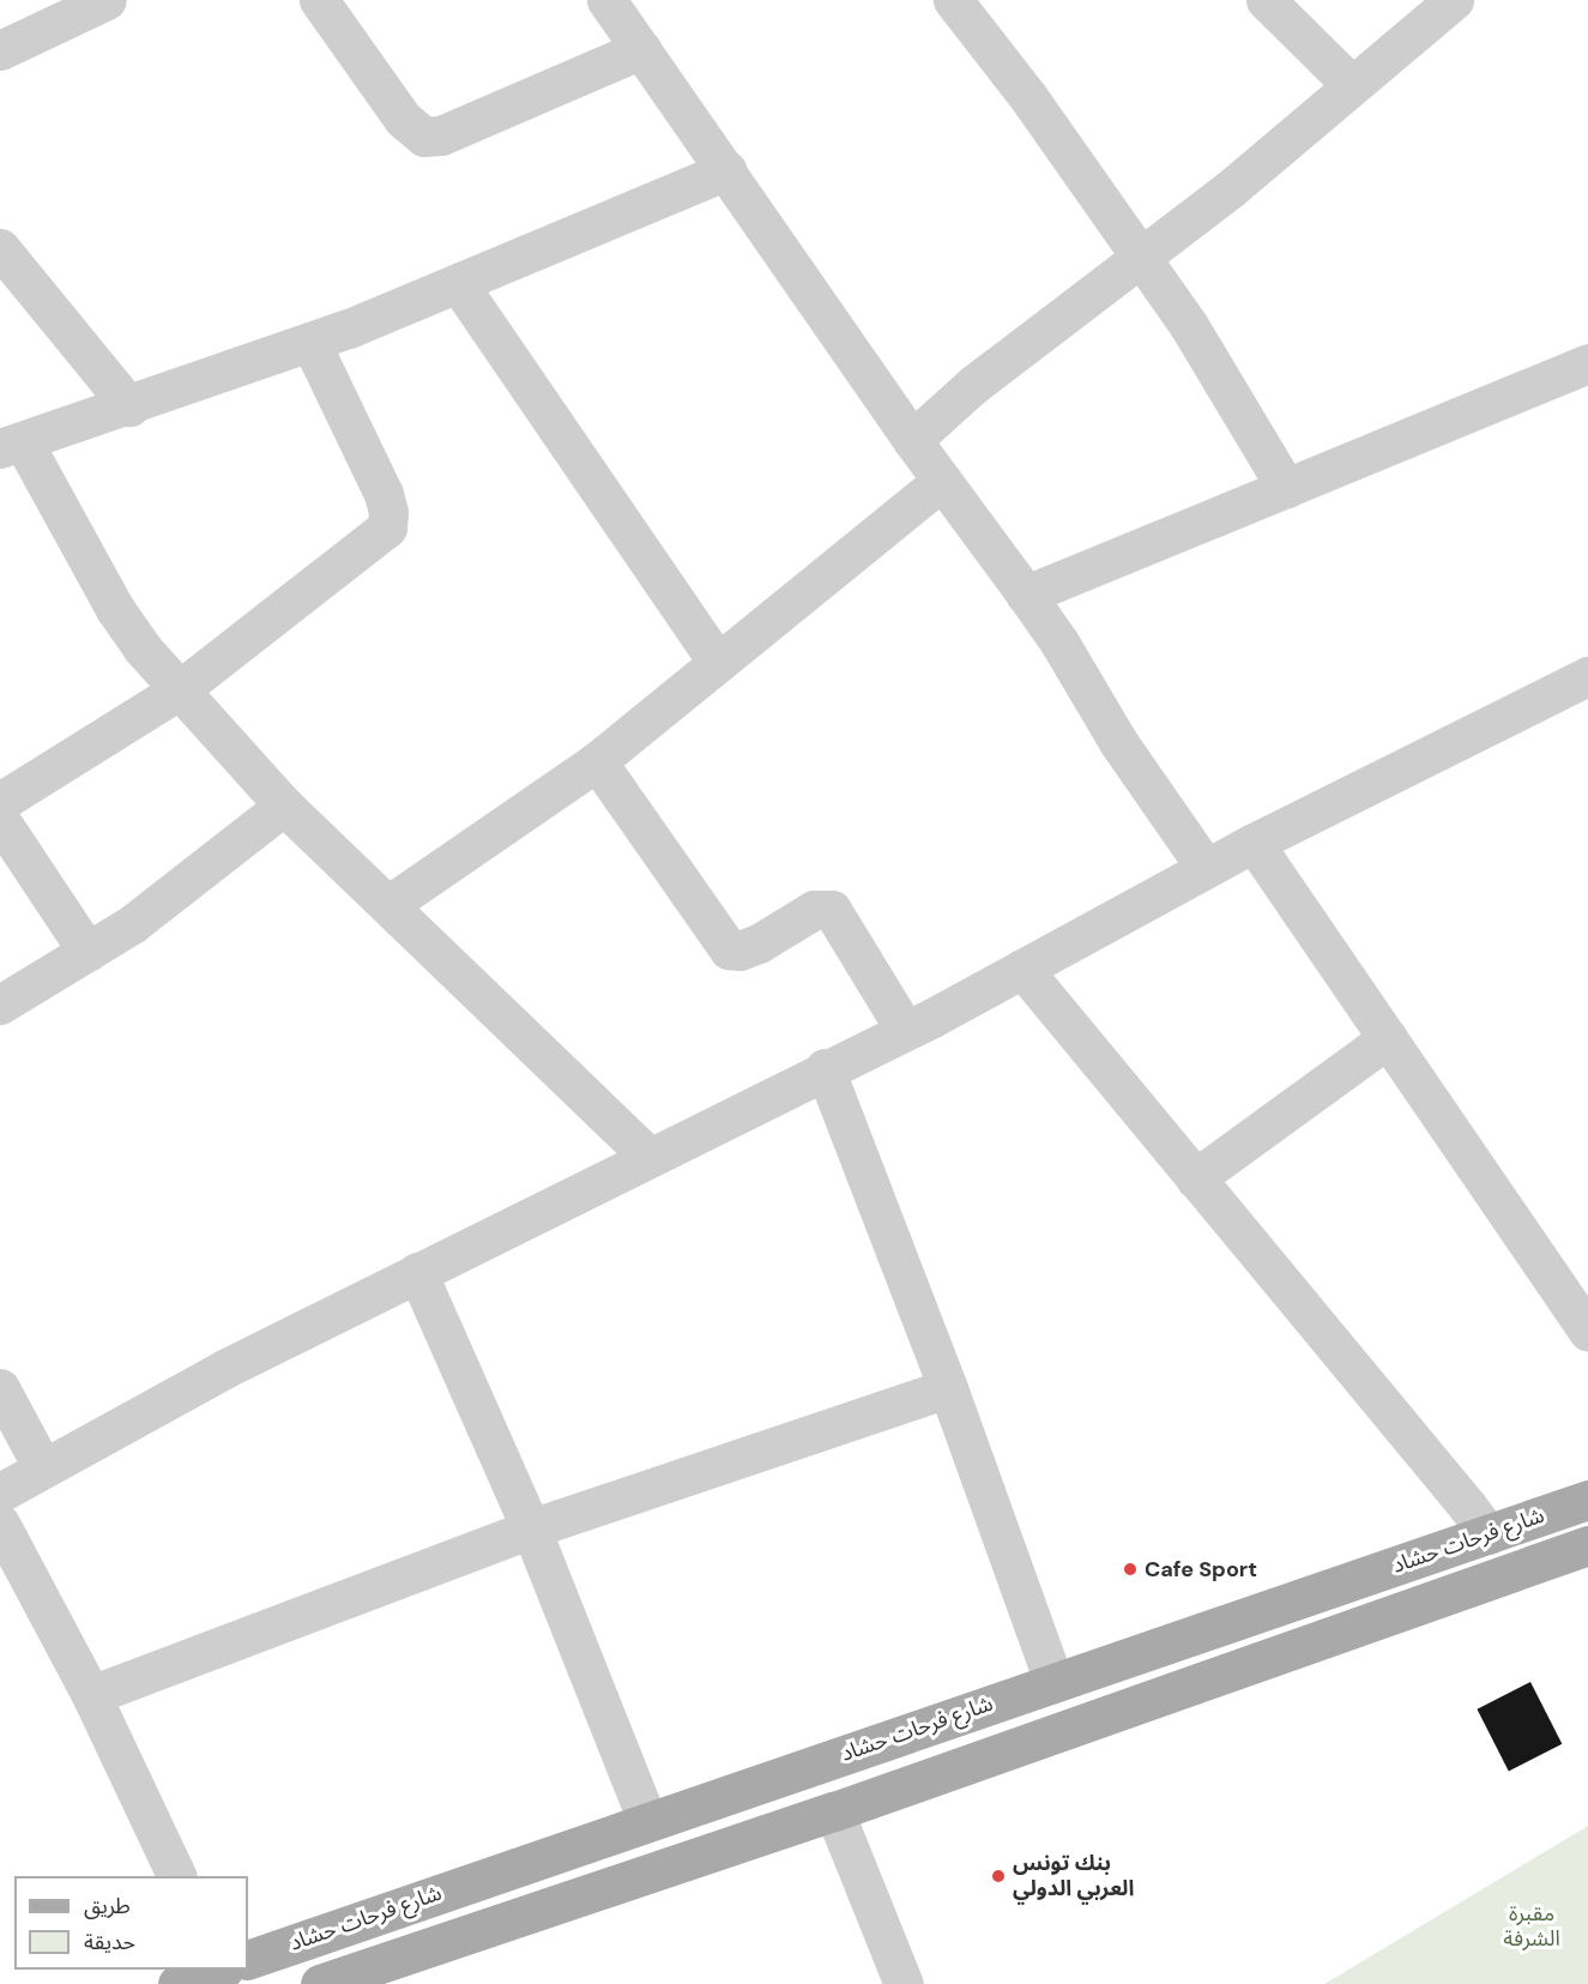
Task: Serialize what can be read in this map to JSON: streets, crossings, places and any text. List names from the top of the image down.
{
  "streets": {
    "main road": ["شارع فرحات حشاد"]
  },
  "parks": ["مقبرة الشرفة"],
  "places": ["Cafe Sport", "بنك تونس العربي الدولي"],
  "legend": ["طريق", "حديقة"]
}
